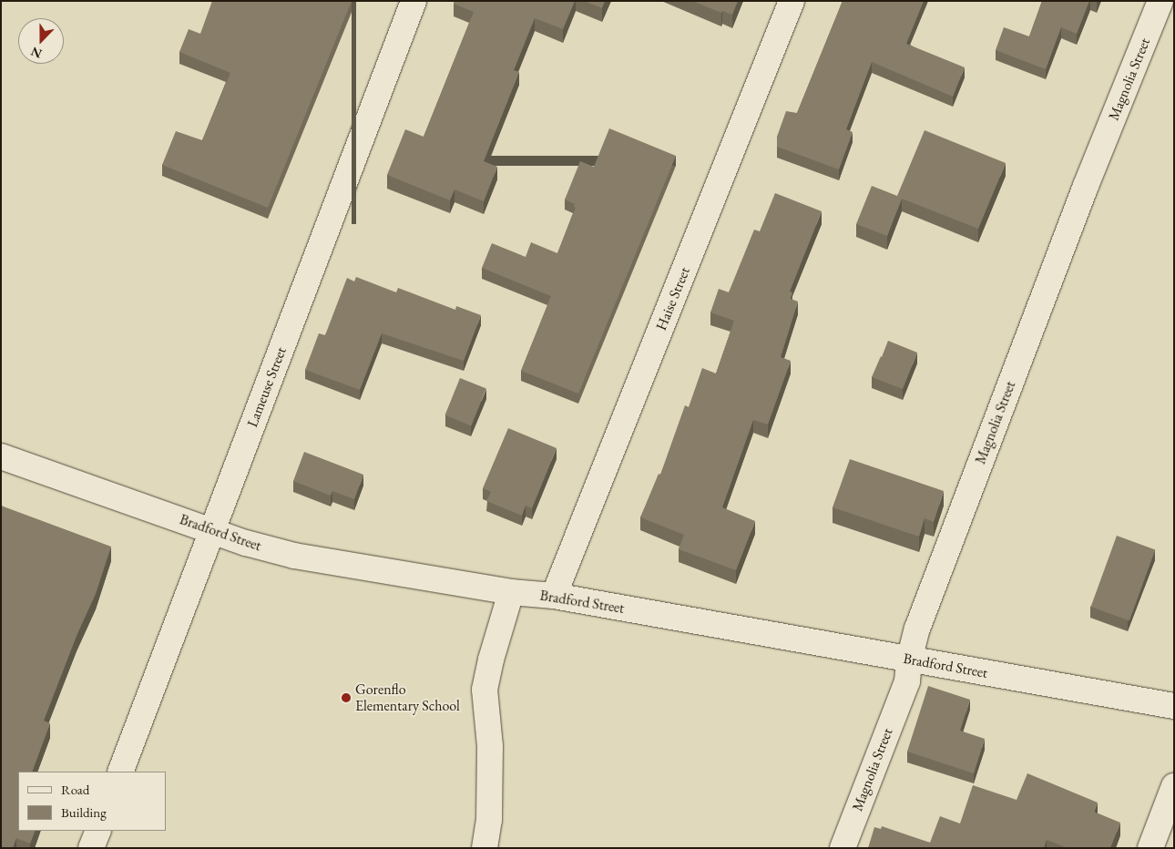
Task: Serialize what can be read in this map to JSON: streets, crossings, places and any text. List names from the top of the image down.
{
  "streets": {
    "street": [
      "Magnolia Street",
      "Haise Street",
      "Lameuse Street",
      "Bradford Street"
    ]
  },
  "crossings": [
    ["Magnolia Street", "Bradford Street"],
    ["Haise Street", "Bradford Street"],
    ["Lameuse Street", "Bradford Street"]
  ],
  "places": ["Gorenflo Elementary School"],
  "legend": ["Road", "Building"],
  "north": "bottom"
}
